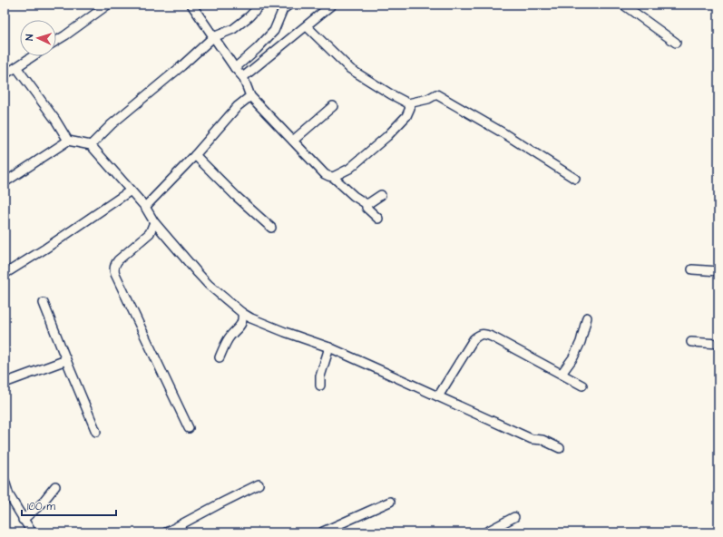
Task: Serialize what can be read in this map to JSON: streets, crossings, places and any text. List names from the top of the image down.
{
  "scale_bar": "100 m",
  "north": "left"
}
